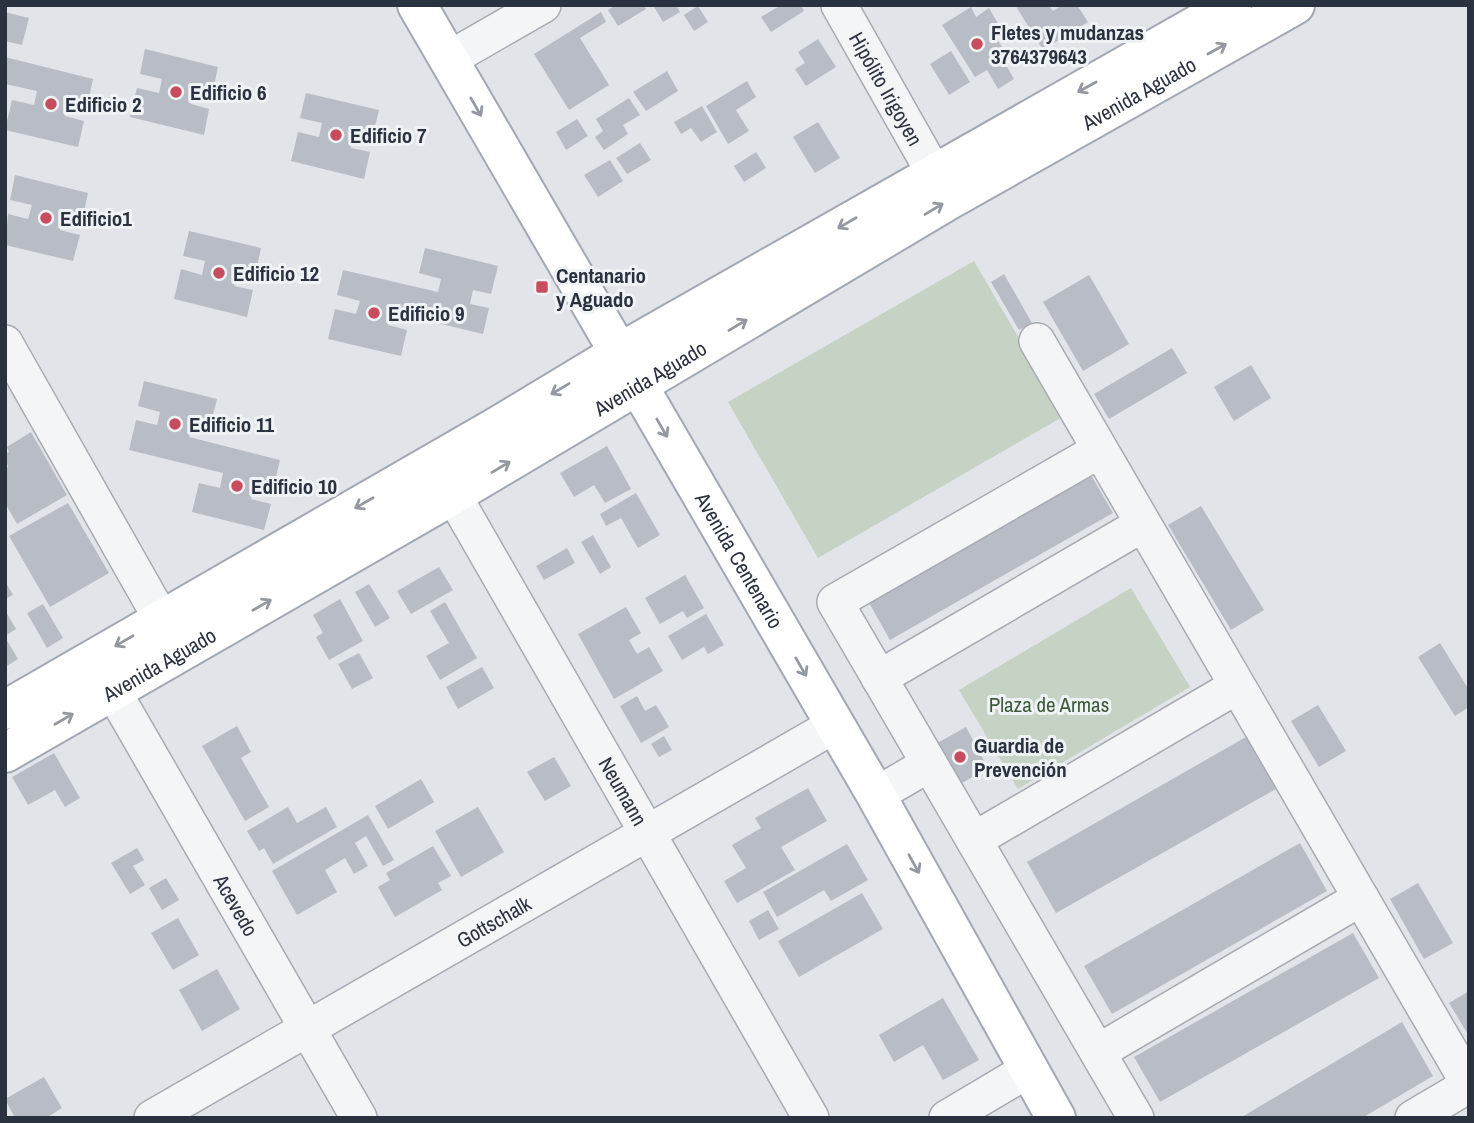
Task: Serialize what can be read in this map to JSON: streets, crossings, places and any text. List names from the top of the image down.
{
  "streets": {
    "main road": ["Avenida Aguado", "Avenida Centenario"],
    "street": [
      "Hipólito Irigoyen",
      "Neumann",
      "Acevedo",
      "Gottschalk"
    ]
  },
  "crossings": [
    ["Hipólito Irigoyen", "Avenida Aguado"],
    ["Avenida Aguado", "Avenida Centenario"],
    ["Avenida Aguado", "Neumann"],
    ["Avenida Aguado", "Acevedo"],
    ["Avenida Centenario", "Gottschalk"],
    ["Neumann", "Gottschalk"],
    ["Acevedo", "Gottschalk"]
  ],
  "one_way": ["Avenida Centenario"],
  "parks": ["Plaza de Armas"],
  "places": {
    "other": [
      "Fletes y mudanzas 3764379643",
      "Edificio 6",
      "Edificio 2",
      "Edificio 7",
      "Edificio1",
      "Edificio 12",
      "Edificio 9",
      "Edificio 11",
      "Edificio 10",
      "Guardia de Prevención"
    ],
    "transit": ["Centanario y Aguado"]
  }
}
